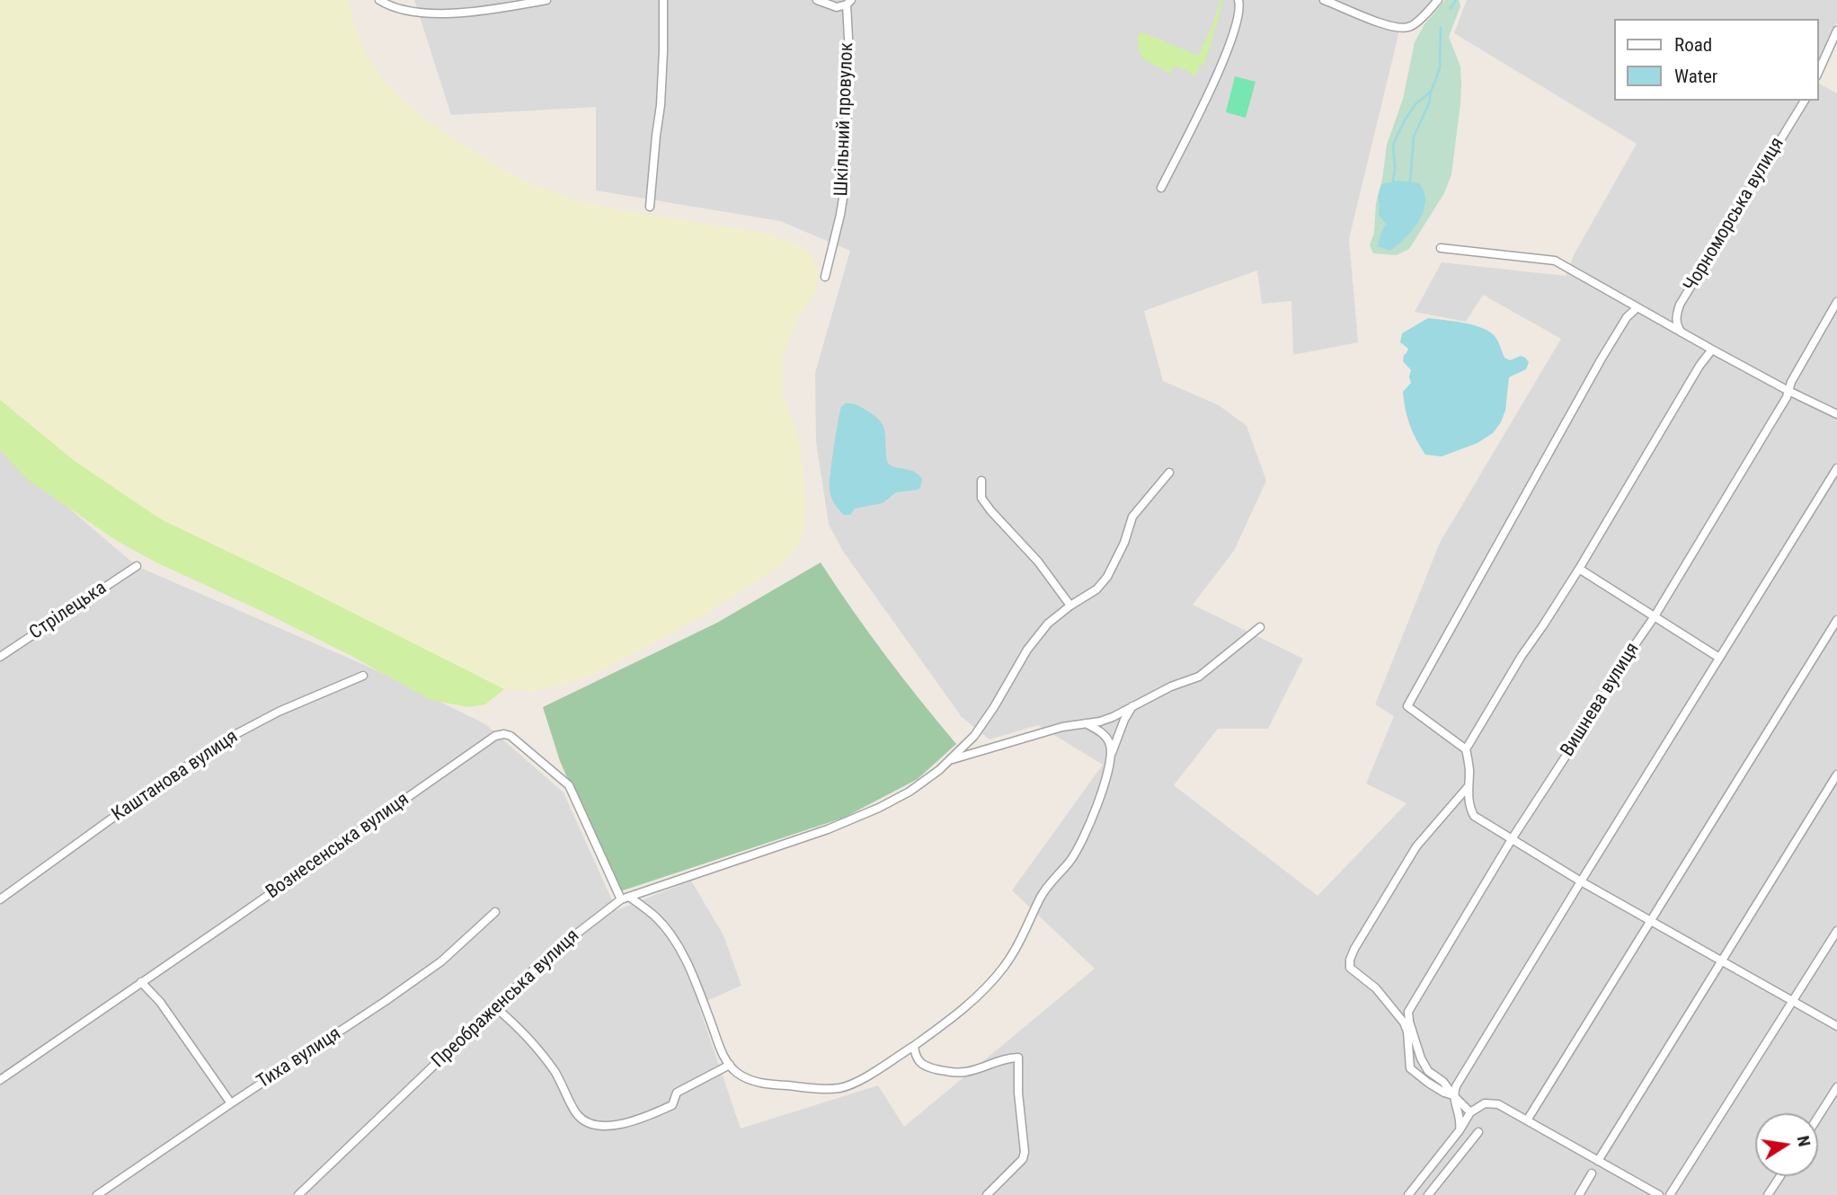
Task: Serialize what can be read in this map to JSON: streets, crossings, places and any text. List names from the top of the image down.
{
  "streets": {
    "street": [
      "Шкільний провулок",
      "Чорноморська вулиця",
      "Стрілецька",
      "Вишнева вулиця",
      "Каштанова вулиця",
      "Вознесенська вулиця",
      "Преображенська вулиця",
      "Тиха вулиця"
    ]
  },
  "crossings": [
    ["Вознесенська вулиця", "Преображенська вулиця"]
  ],
  "legend": ["Road", "Water"],
  "north": "right"
}
